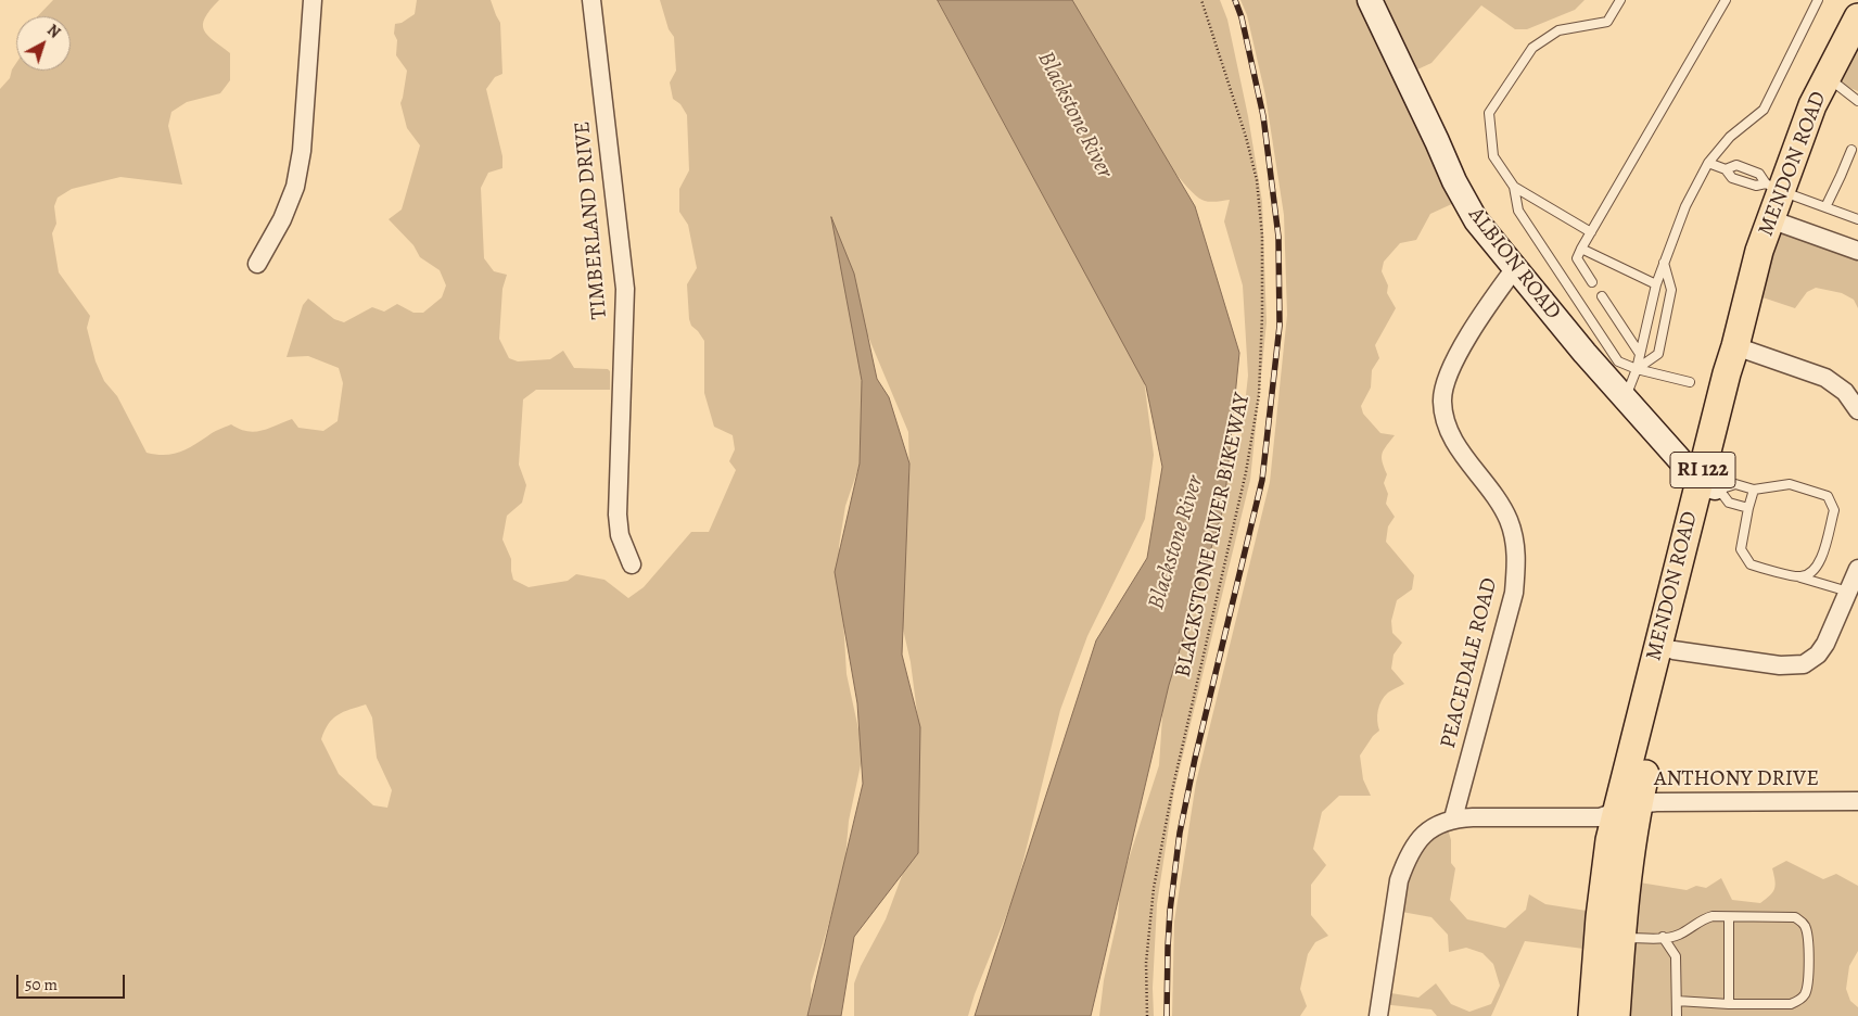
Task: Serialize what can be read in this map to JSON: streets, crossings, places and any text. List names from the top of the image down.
{
  "streets": {
    "main road": ["MENDON ROAD", "RI 122"],
    "street": [
      "TIMBERLAND DRIVE",
      "ALBION ROAD",
      "PEACEDALE ROAD",
      "ANTHONY DRIVE"
    ],
    "path": ["BLACKSTONE RIVER BIKEWAY"]
  },
  "crossings": [
    ["MENDON ROAD", "ALBION ROAD"],
    ["MENDON ROAD", "ANTHONY DRIVE"],
    ["ALBION ROAD", "PEACEDALE ROAD"],
    ["PEACEDALE ROAD", "ANTHONY DRIVE"]
  ],
  "water": ["Blackstone River"],
  "scale_bar": "50 m",
  "north": "top right"
}
